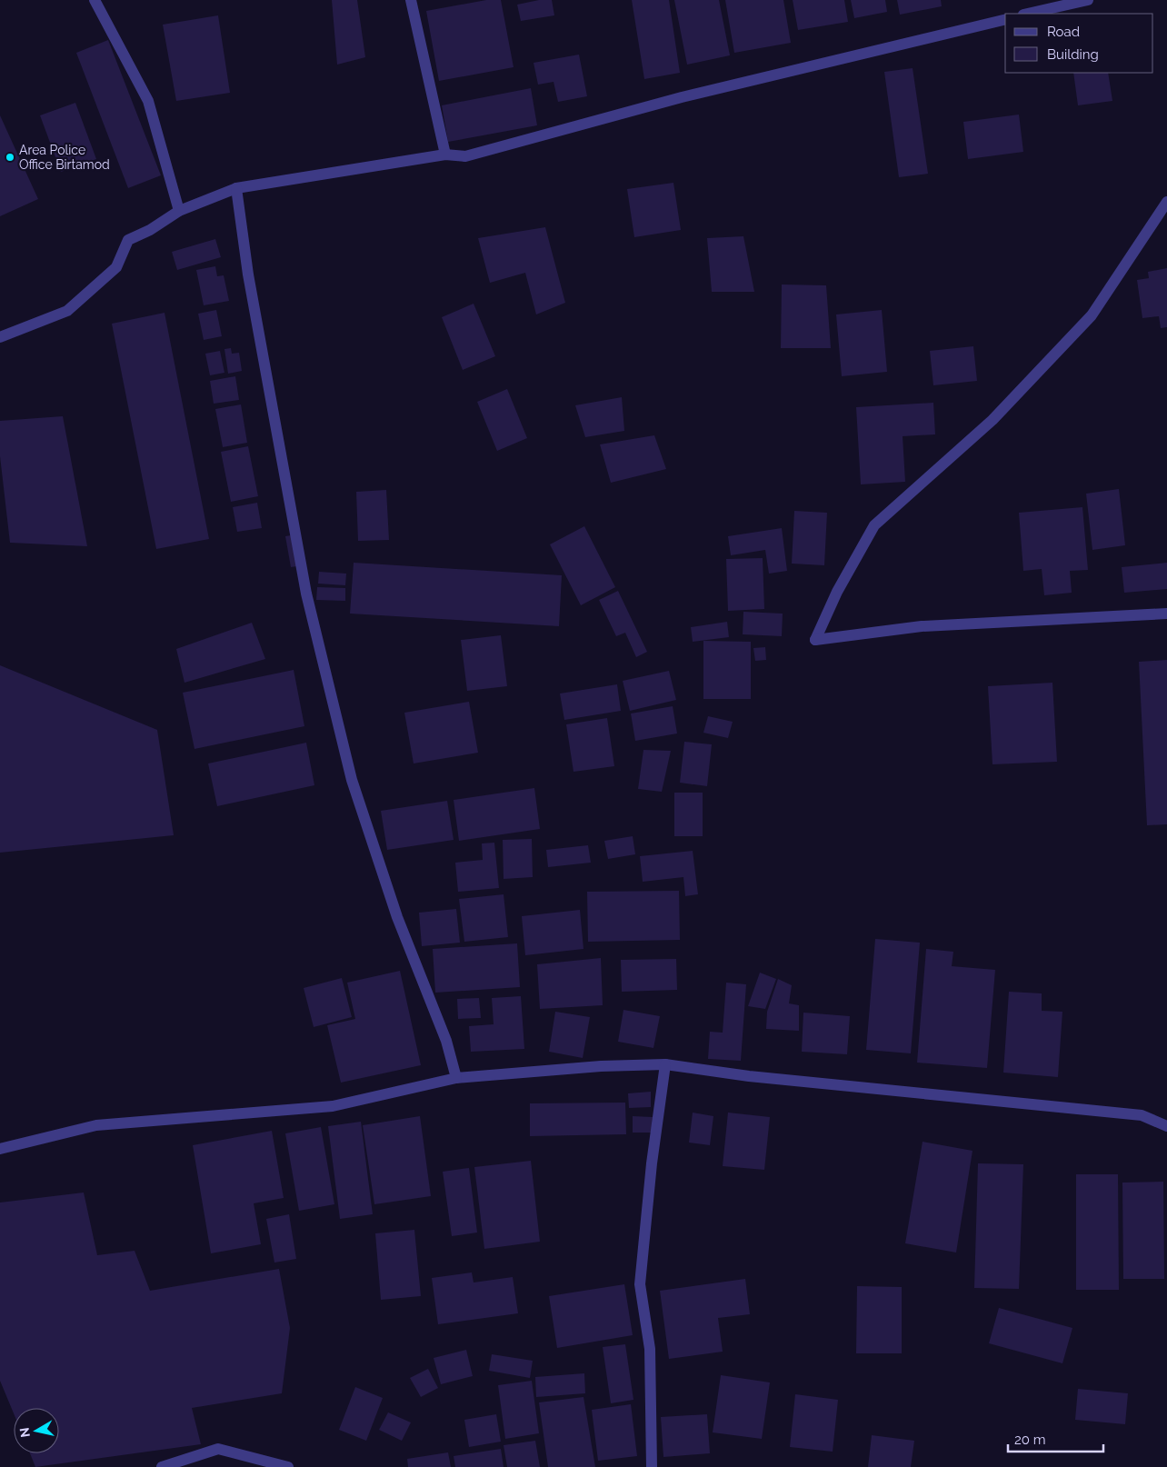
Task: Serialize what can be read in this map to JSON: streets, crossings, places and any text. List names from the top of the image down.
{
  "places": ["Area Police Office Birtamod"],
  "legend": ["Road", "Building"],
  "scale_bar": "20 m",
  "north": "left"
}
